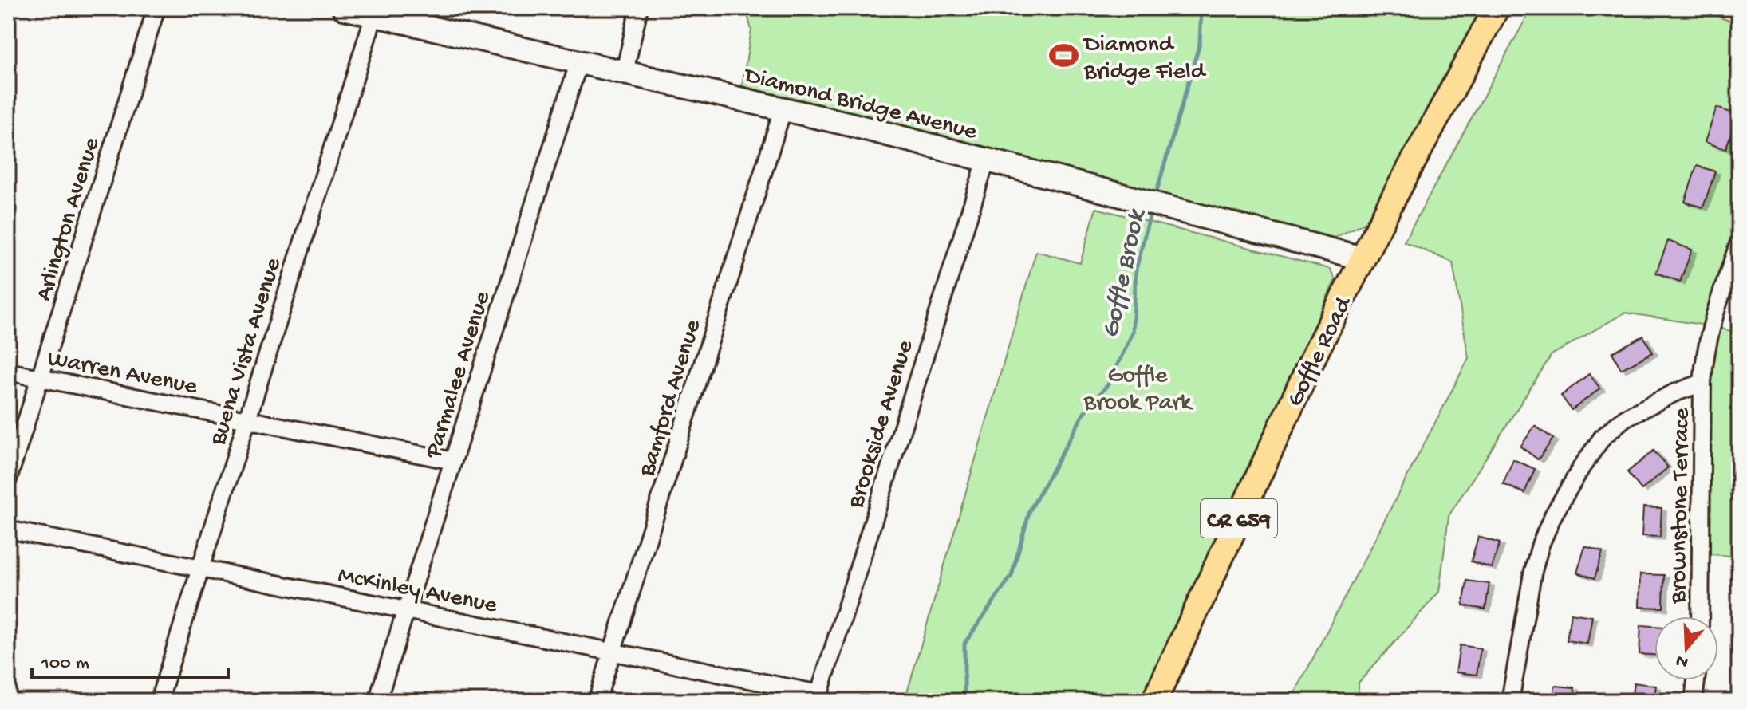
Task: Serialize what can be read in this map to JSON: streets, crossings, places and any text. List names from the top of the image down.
{
  "streets": {
    "main road": ["Goffle Road", "CR 659"],
    "street": [
      "Diamond Bridge Avenue",
      "Arlington Avenue",
      "Buena Vista Avenue",
      "Warren Avenue",
      "Parmalee Avenue",
      "Bamford Avenue",
      "Brookside Avenue",
      "Brownstone Terrace",
      "McKinley Avenue"
    ]
  },
  "crossings": [
    ["Diamond Bridge Avenue", "Buena Vista Avenue"],
    ["Diamond Bridge Avenue", "Goffle Road"],
    ["Diamond Bridge Avenue", "Parmalee Avenue"],
    ["Diamond Bridge Avenue", "Bamford Avenue"],
    ["Diamond Bridge Avenue", "Brookside Avenue"],
    ["Arlington Avenue", "Warren Avenue"],
    ["Buena Vista Avenue", "Warren Avenue"],
    ["Buena Vista Avenue", "McKinley Avenue"],
    ["Warren Avenue", "Parmalee Avenue"],
    ["Parmalee Avenue", "McKinley Avenue"],
    ["Bamford Avenue", "McKinley Avenue"],
    ["Brookside Avenue", "McKinley Avenue"]
  ],
  "water": ["Goffle Brook"],
  "parks": ["Goffle Brook Park"],
  "places": {
    "sports": ["Diamond Bridge Field"]
  },
  "scale_bar": "100 m",
  "north": "bottom"
}
